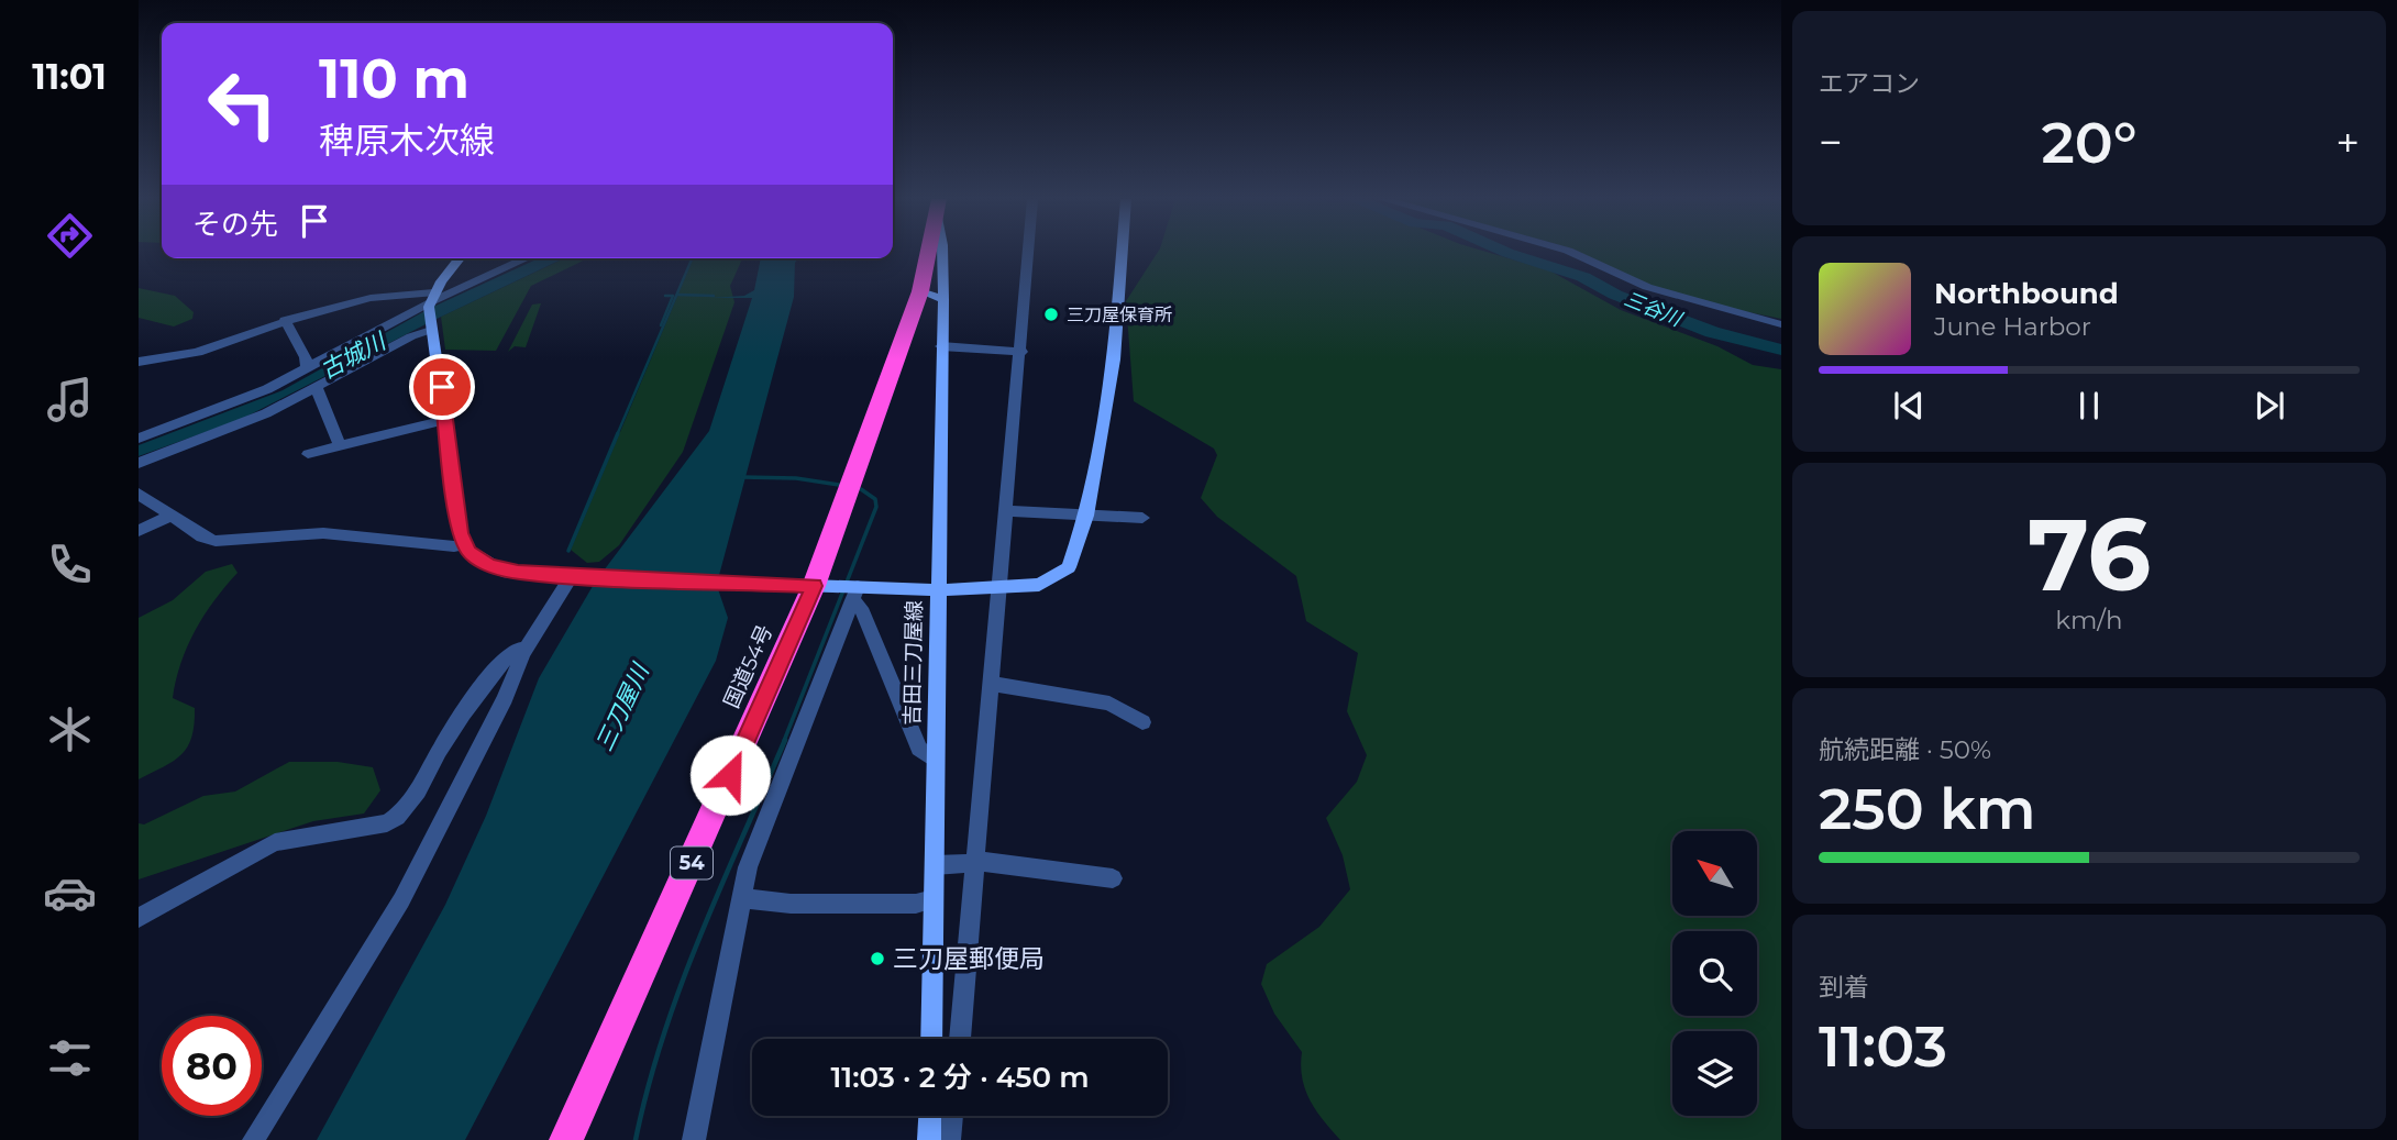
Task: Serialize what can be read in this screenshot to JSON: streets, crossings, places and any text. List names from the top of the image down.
{
  "streets": {
    "highway": ["国道54号", "54"],
    "main road": ["吉田三刀屋線"]
  },
  "water": ["三谷川", "古城川", "三刀屋川"],
  "places": ["三刀屋保育所", "三刀屋郵便局"],
  "north": "top left",
  "page": {
    "tabs": "11:01",
    "tile": [
      "エアコン",
      ["76", "km/h"],
      ["航続距離 · 50%", "250 km"],
      ["到着", "11:03"]
    ],
    "turn": ["110 m", "稗原木次線"],
    "heat": ["−", "20°", "+"],
    "then": "その先",
    "song": ["Northbound", "June Harbor"],
    "limit": "80",
    "trip": "11:03 · 2 分 · 450 m"
  }
}
